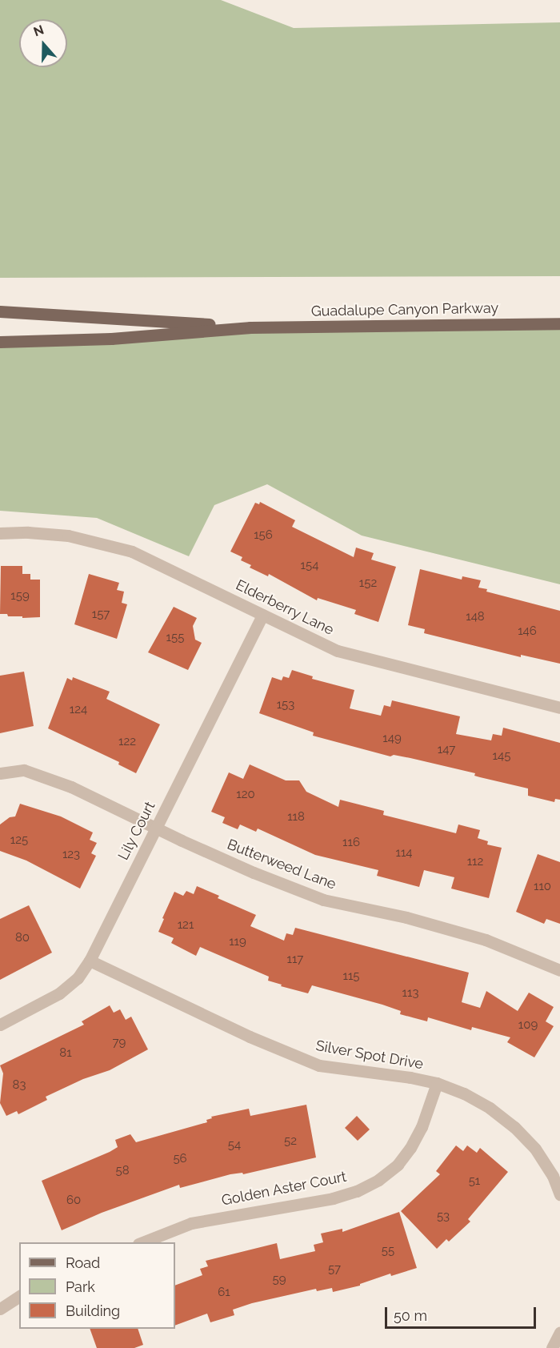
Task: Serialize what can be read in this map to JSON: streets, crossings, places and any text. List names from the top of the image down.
{
  "streets": {
    "main road": ["Guadalupe Canyon Parkway"],
    "street": [
      "Elderberry Lane",
      "Lily Court",
      "Butterweed Lane",
      "Silver Spot Drive",
      "Golden Aster Court"
    ]
  },
  "crossings": [
    ["Elderberry Lane", "Lily Court"],
    ["Lily Court", "Butterweed Lane"],
    ["Lily Court", "Silver Spot Drive"],
    ["Silver Spot Drive", "Golden Aster Court"]
  ],
  "house_numbers": [
    "156",
    "154",
    "152",
    "159",
    "157",
    "148",
    "146",
    "155",
    "153",
    "124",
    "149",
    "122",
    "147",
    "145",
    "120",
    "118",
    "125",
    "116",
    "114",
    "123",
    "112",
    "110",
    "121",
    "80",
    "119",
    "117",
    "115",
    "113",
    "109",
    "79",
    "81",
    "83",
    "52",
    "54",
    "56",
    "58",
    "51",
    "60",
    "53",
    "55",
    "57",
    "59",
    "61"
  ],
  "legend": ["Road", "Park", "Building"],
  "scale_bar": "50 m",
  "north": "top"
}
